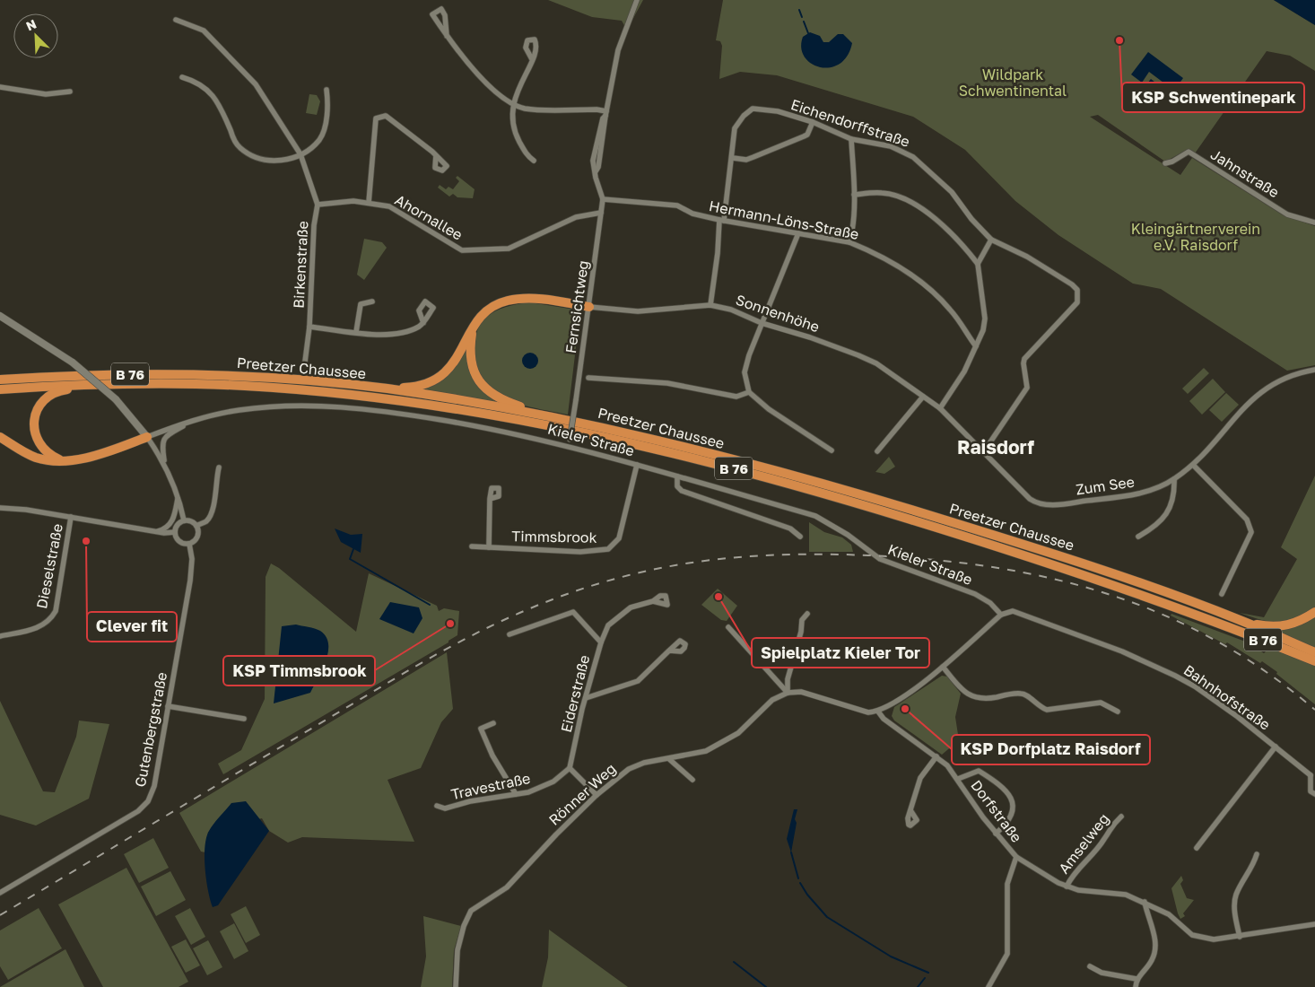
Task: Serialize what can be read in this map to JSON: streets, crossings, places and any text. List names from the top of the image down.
{
  "streets": {
    "highway": ["Preetzer Chaussee", "B 76"],
    "street": [
      "Eichendorffstraße",
      "Jahnstraße",
      "Ahornallee",
      "Hermann-Löns-Straße",
      "Birkenstraße",
      "Fernsichtweg",
      "Sonnenhöhe",
      "Kieler Straße",
      "Zum See",
      "Timmsbrook",
      "Dieselstraße",
      "Eiderstraße",
      "Bahnhofstraße",
      "Gutenbergstraße",
      "Travestraße",
      "Rönner Weg",
      "Dorfstraße",
      "Amselweg"
    ]
  },
  "crossings": [
    ["Eichendorffstraße", "Hermann-Löns-Straße"],
    ["Eichendorffstraße", "Sonnenhöhe"],
    ["Eichendorffstraße", "Zum See"],
    ["Ahornallee", "Birkenstraße"],
    ["Ahornallee", "Fernsichtweg"],
    ["Hermann-Löns-Straße", "Fernsichtweg"],
    ["Fernsichtweg", "Sonnenhöhe"],
    ["Fernsichtweg", "B 76"],
    ["Fernsichtweg", "Kieler Straße"],
    ["Sonnenhöhe", "B 76"],
    ["Sonnenhöhe", "Zum See"],
    ["Preetzer Chaussee", "B 76"],
    ["Kieler Straße", "Timmsbrook"],
    ["Kieler Straße", "Bahnhofstraße"],
    ["Eiderstraße", "Travestraße"],
    ["Dorfstraße", "Amselweg"]
  ],
  "districts": ["Raisdorf"],
  "parks": ["Wildpark Schwentinental", "Kleingärtnerverein e.V. Raisdorf"],
  "places": [
    "KSP Schwentinepark",
    "Clever fit",
    "Spielplatz Kieler Tor",
    "KSP Timmsbrook",
    "KSP Dorfplatz Raisdorf"
  ],
  "north": "top left"
}
